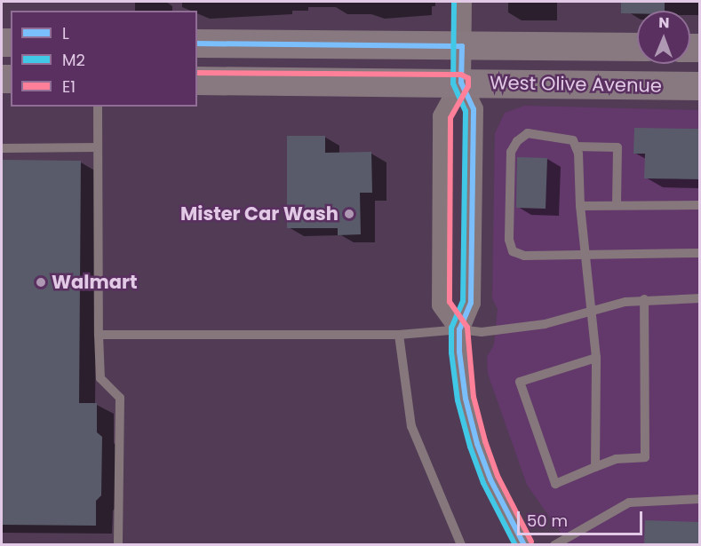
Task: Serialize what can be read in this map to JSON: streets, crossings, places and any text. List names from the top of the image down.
{
  "streets": {
    "main road": ["West Olive Avenue"]
  },
  "places": ["Mister Car Wash", "Walmart"],
  "lines": ["transit line M2", "transit line L", "transit line E1"],
  "legend": ["L", "M2", "E1"],
  "scale_bar": "50 m",
  "north": "top"
}
